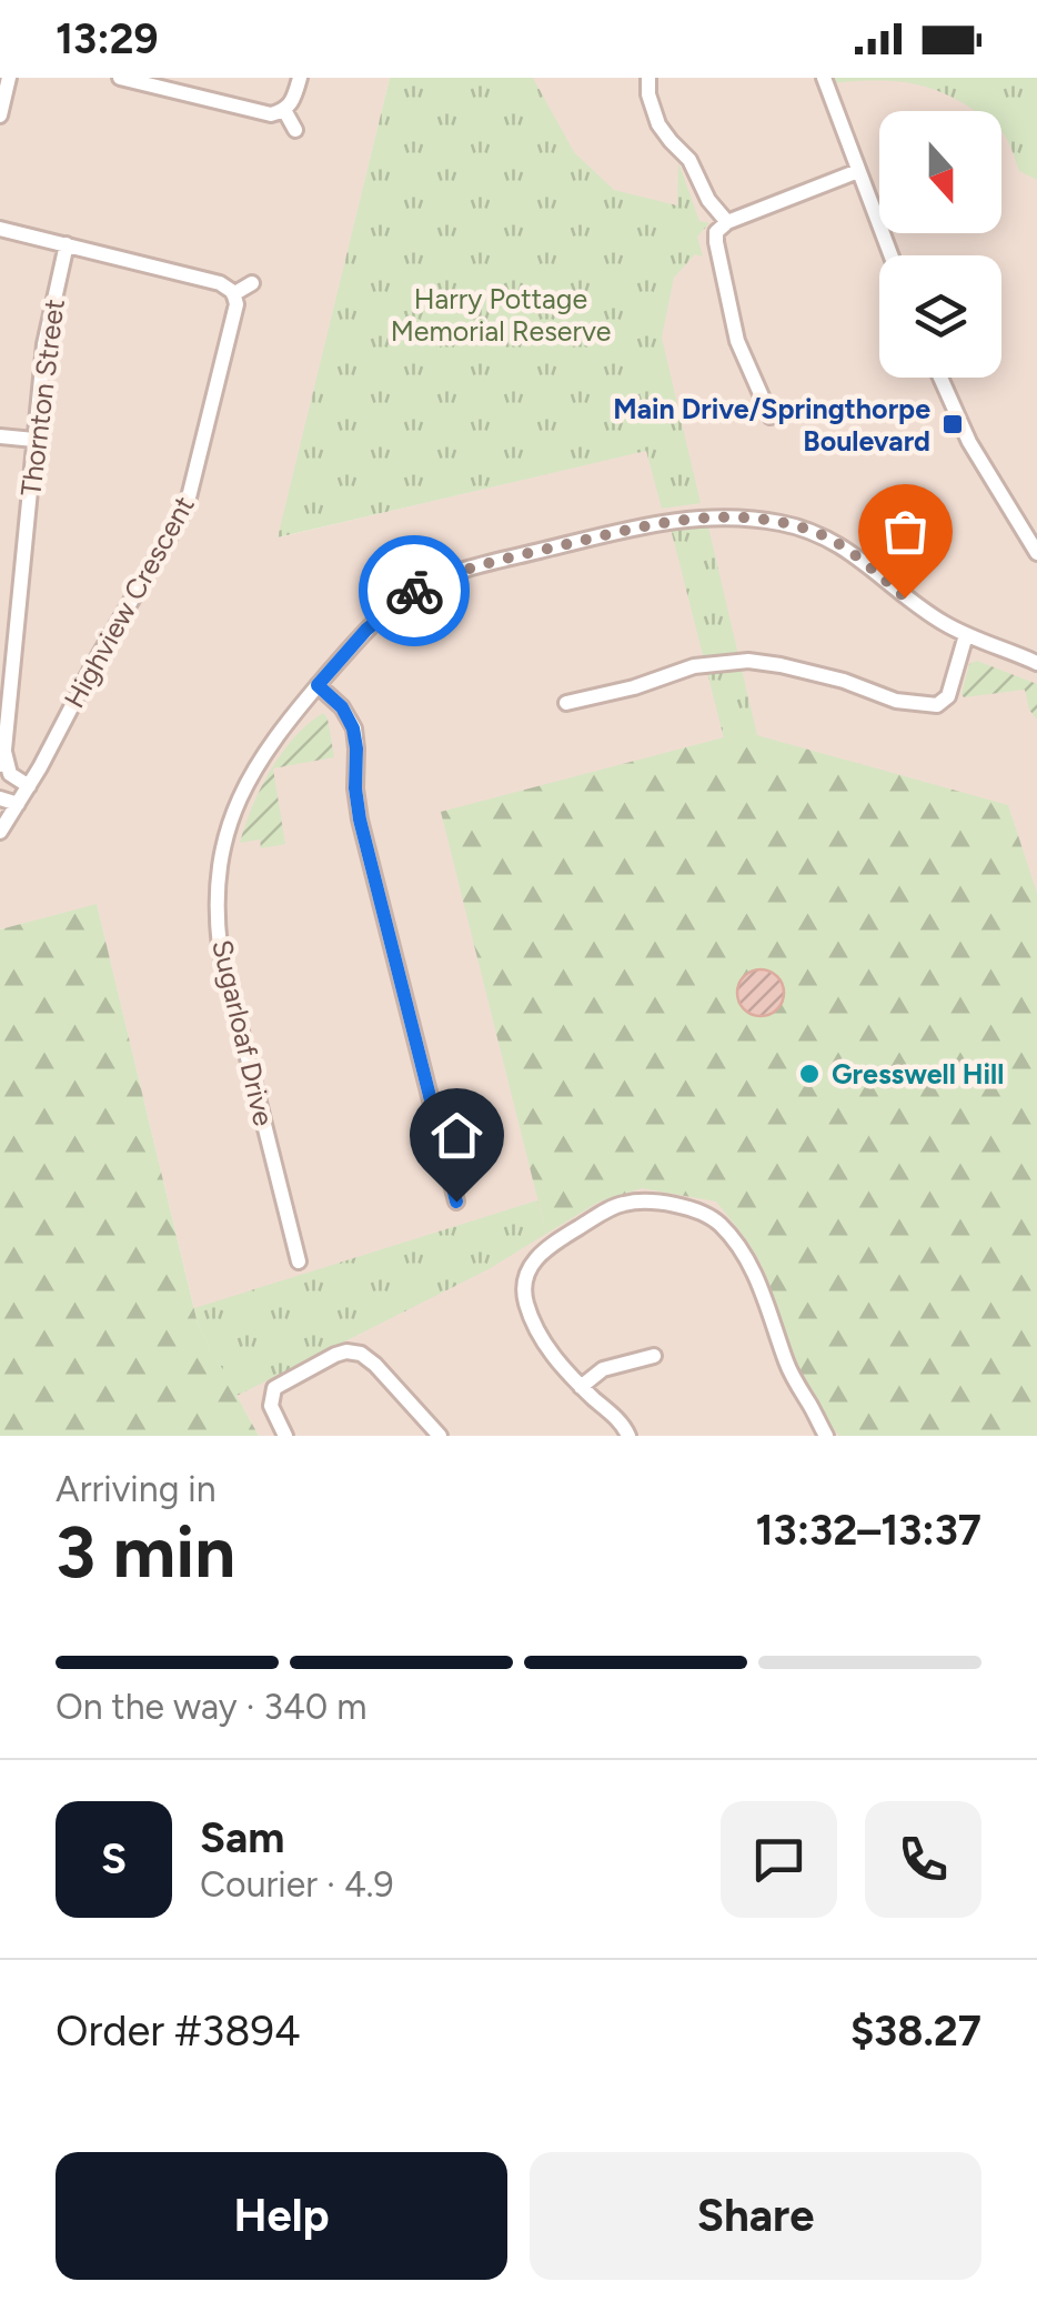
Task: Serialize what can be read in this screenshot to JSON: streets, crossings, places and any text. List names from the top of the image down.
{
  "streets": {
    "street": ["Thornton Street", "Highview Crescent", "Sugarloaf Drive"]
  },
  "crossings": [
    ["Thornton Street", "Highview Crescent"]
  ],
  "parks": ["Harry Pottage Memorial Reserve"],
  "places": {
    "transit": ["Main Drive/Springthorpe Boulevard"],
    "other": ["Gresswell Hill"]
  },
  "north": "bottom",
  "page": {
    "status": "13:29",
    "heading": ["3 min", "Arriving in", "13:32–13:37"],
    "panel": [
      "Sam",
      "Courier · 4.9",
      "Order #3894",
      "$38.27"
    ],
    "bar": "On the way · 340 m",
    "round": "S",
    "buttons": ["Help", "Share"]
  }
}
